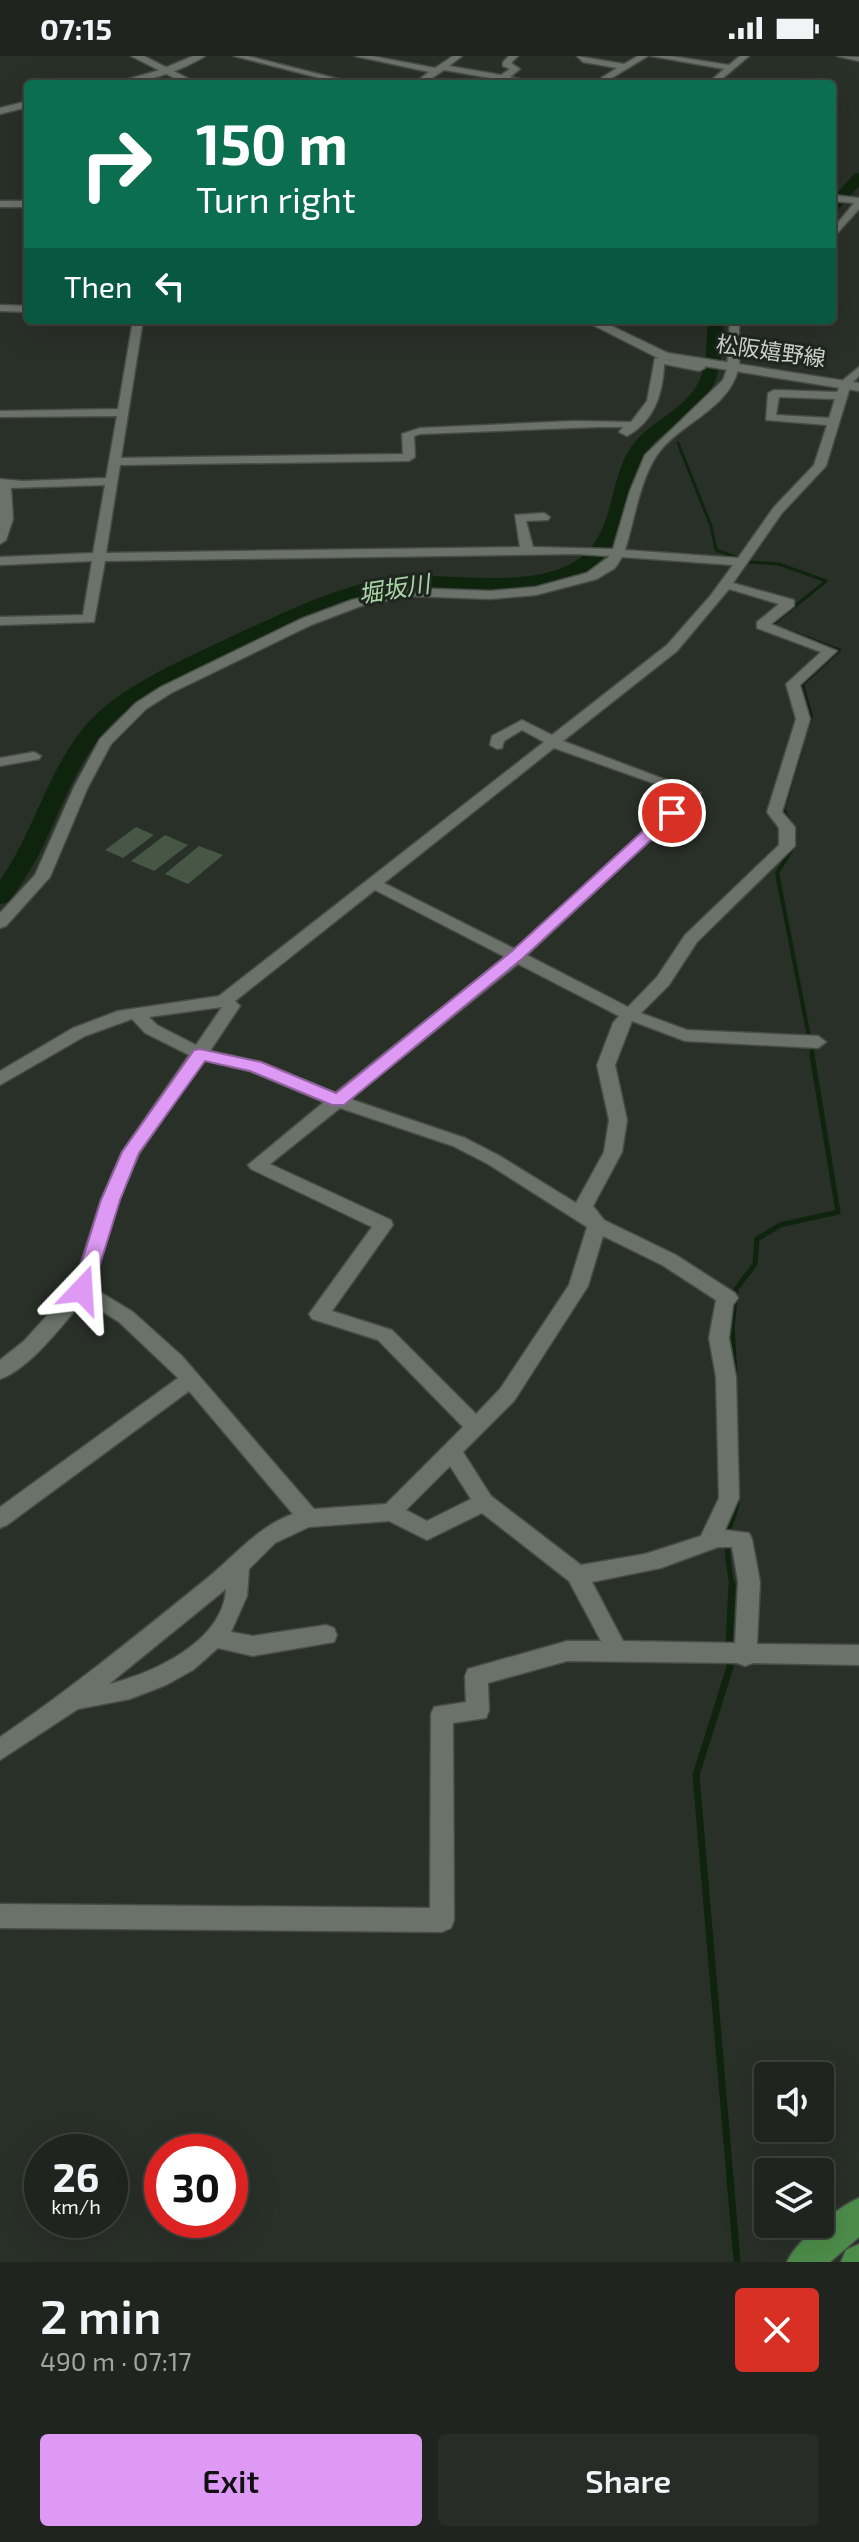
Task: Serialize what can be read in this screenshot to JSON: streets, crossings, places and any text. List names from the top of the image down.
{
  "streets": {
    "main road": ["松阪嬉野線"]
  },
  "water": ["堀坂川"],
  "page": {
    "status": "07:15",
    "turn": ["150 m", "Turn right"],
    "then": "Then",
    "speed": "26 km/h",
    "limit": "30",
    "heading": ["2 min", "490 m · 07:17"],
    "buttons": ["Exit", "Share"]
  }
}
